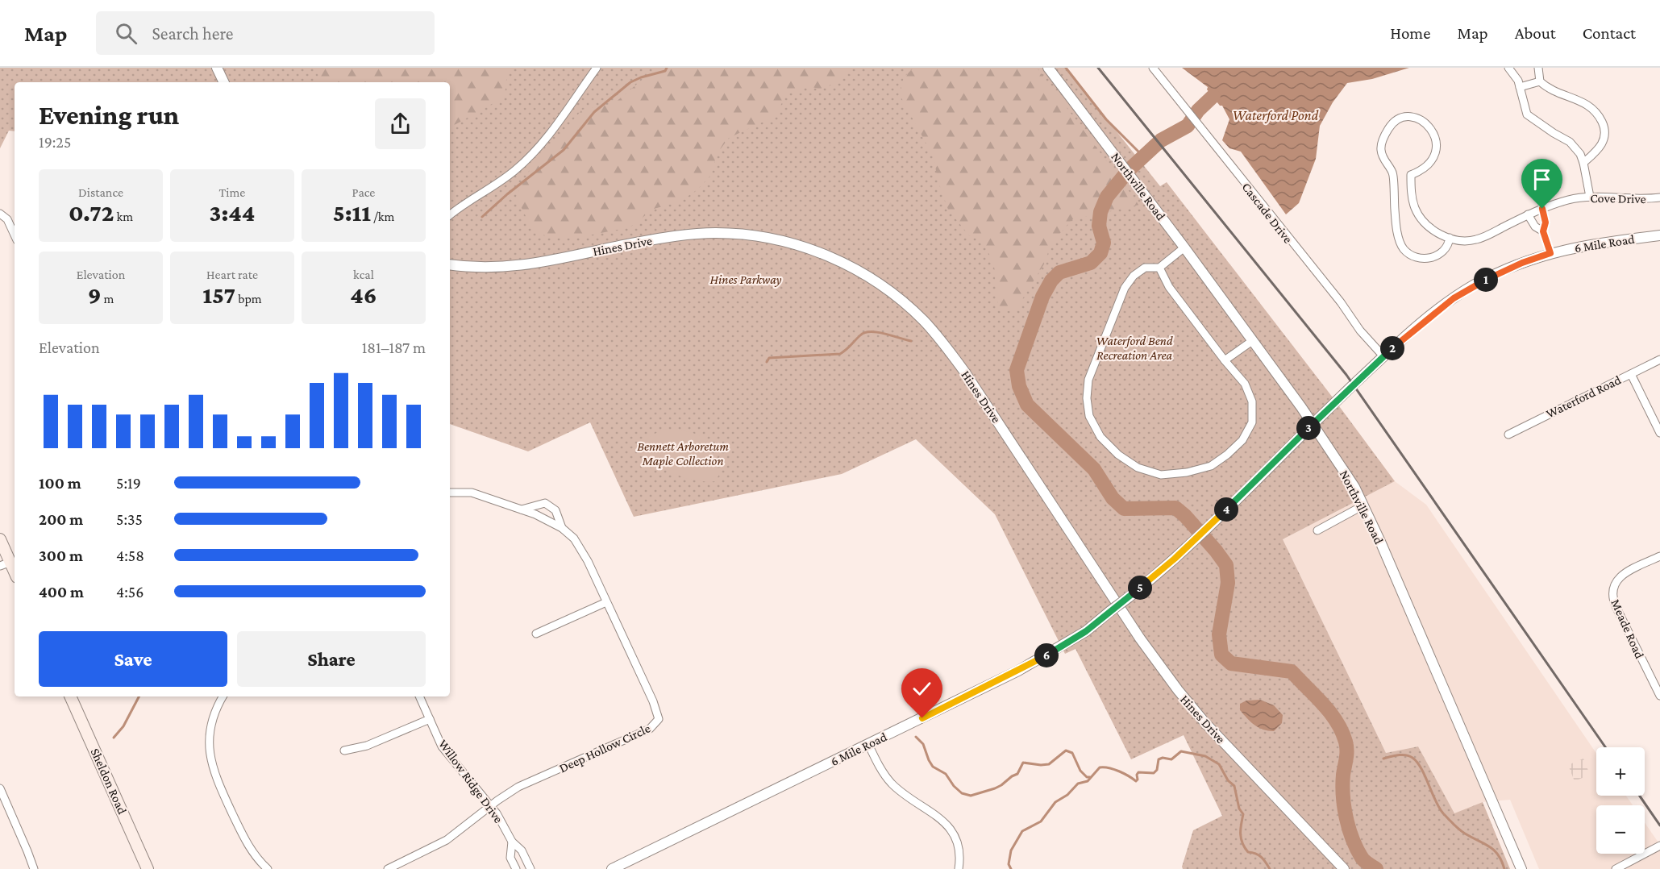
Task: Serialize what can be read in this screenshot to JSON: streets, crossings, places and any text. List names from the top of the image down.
{
  "streets": {
    "main road": ["Sheldon Road"],
    "street": [
      "Northville Road",
      "Cove Drive",
      "Cascade Drive",
      "6 Mile Road",
      "Hines Drive",
      "Waterford Road",
      "Meade Road",
      "Deep Hollow Circle",
      "Willow Ridge Drive"
    ]
  },
  "crossings": [
    ["Northville Road", "6 Mile Road"],
    ["Cascade Drive", "6 Mile Road"],
    ["Deep Hollow Circle", "Willow Ridge Drive"]
  ],
  "water": ["Waterford Pond"],
  "parks": ["Hines Parkway", "Waterford Bend Recreation Area", "Bennett Arboretum Maple Collection"],
  "page": {
    "header": "Map",
    "search": "Search here",
    "nav": [
      "Home",
      "Map",
      "About",
      "Contact"
    ],
    "heading": ["Evening run", "19:25"],
    "stats": [
      ["Distance", "0.72 km"],
      ["Time", "3:44"],
      ["Pace", "5:11 /km"],
      ["Elevation", "9 m"],
      ["Heart rate", "157 bpm"],
      ["kcal", "46"]
    ],
    "pins": [
      "1",
      "2",
      "3",
      "4",
      "5",
      "6"
    ],
    "chart": ["Elevation", "181–187 m"],
    "list": [
      {
        "name": "100 m",
        "note": "5:19"
      },
      {
        "name": "200 m",
        "note": "5:35"
      },
      {
        "name": "300 m",
        "note": "4:58"
      },
      {
        "name": "400 m",
        "note": "4:56"
      }
    ],
    "buttons": ["Save", "Share"],
    "map_buttons": ["+", "−"]
  }
}
